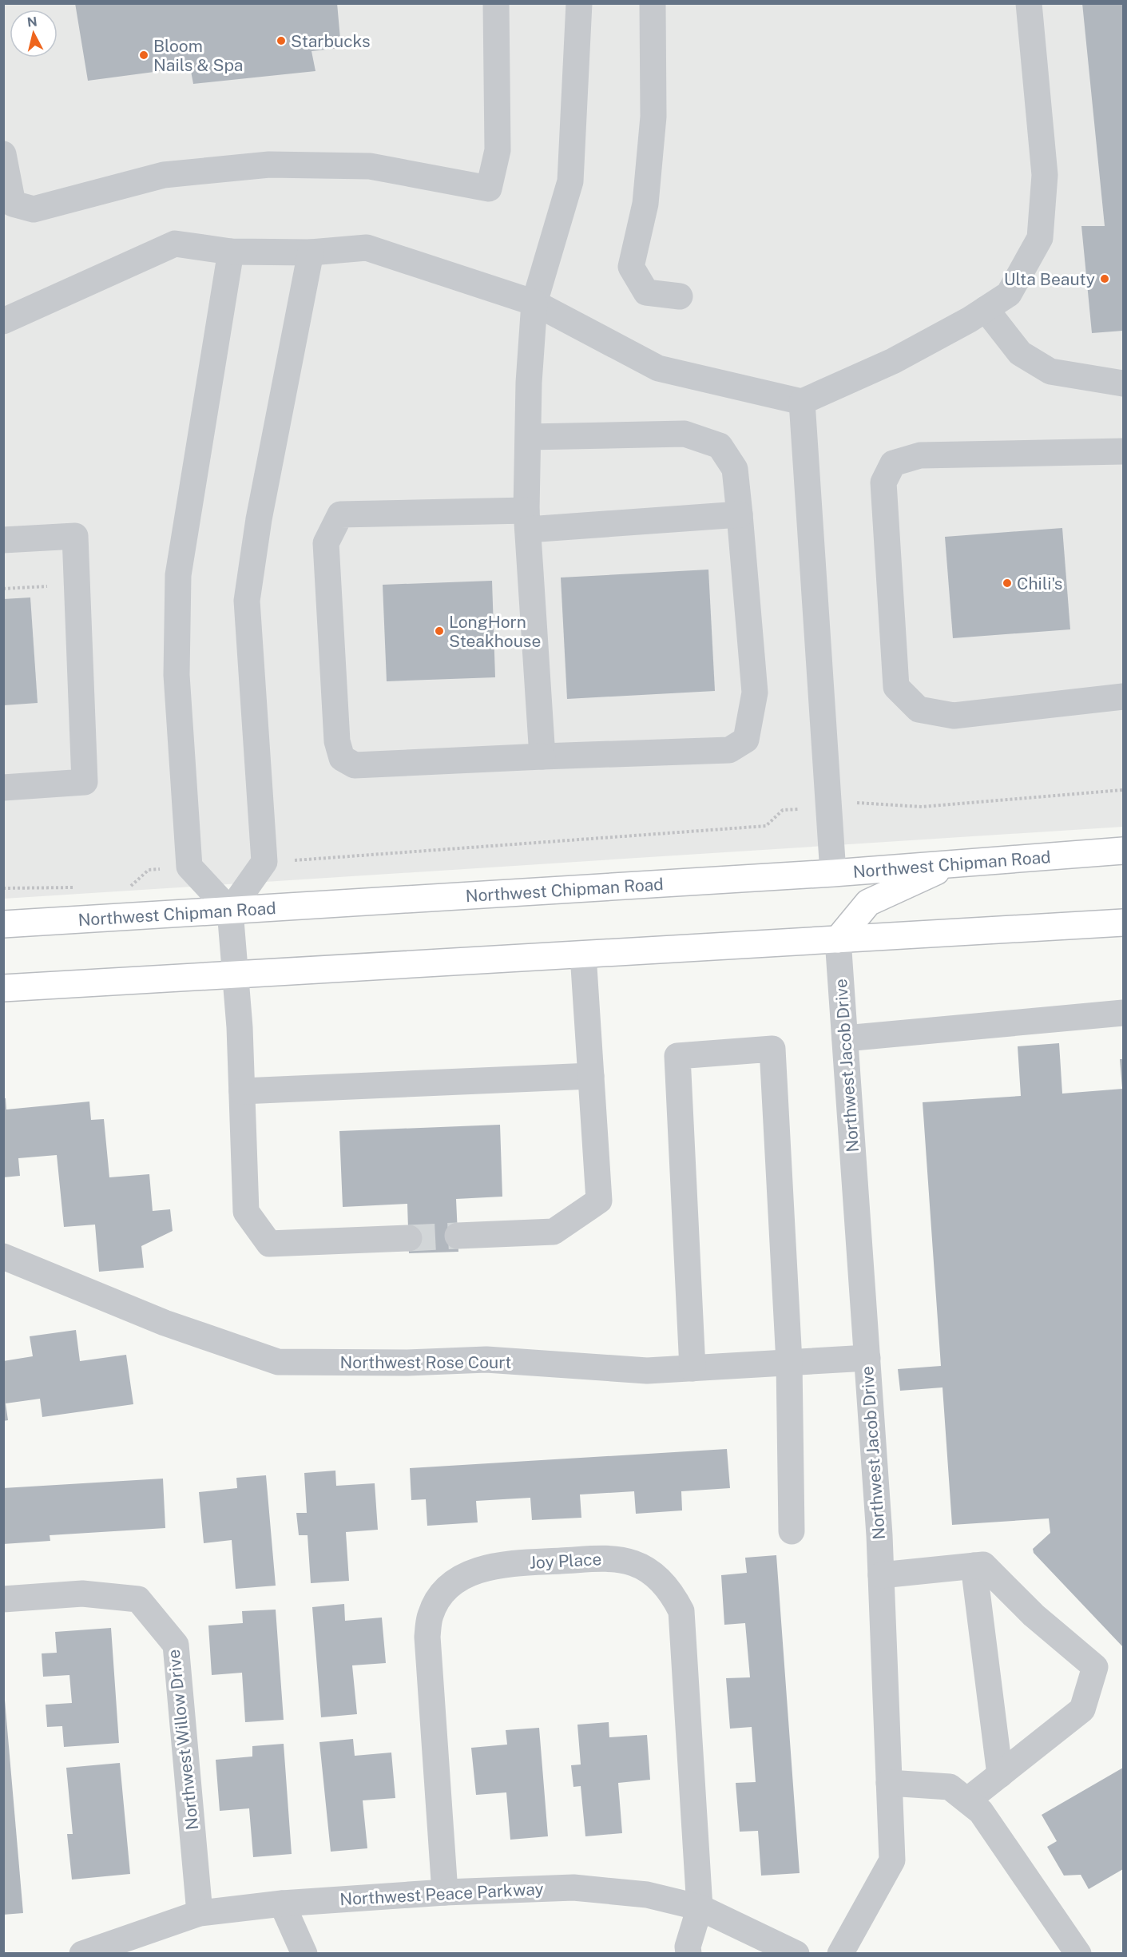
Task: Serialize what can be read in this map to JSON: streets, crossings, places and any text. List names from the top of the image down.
{
  "streets": {
    "main road": ["Northwest Chipman Road"],
    "street": [
      "Northwest Jacob Drive",
      "Northwest Rose Court",
      "Joy Place",
      "Northwest Willow Drive",
      "Northwest Peace Parkway"
    ]
  },
  "crossings": [
    ["Northwest Jacob Drive", "Northwest Rose Court"],
    ["Joy Place", "Northwest Peace Parkway"],
    ["Northwest Willow Drive", "Northwest Peace Parkway"]
  ],
  "places": [
    "Starbucks",
    "Bloom Nails & Spa",
    "Ulta Beauty",
    "Chili's",
    "LongHorn Steakhouse"
  ],
  "north": "top"
}
